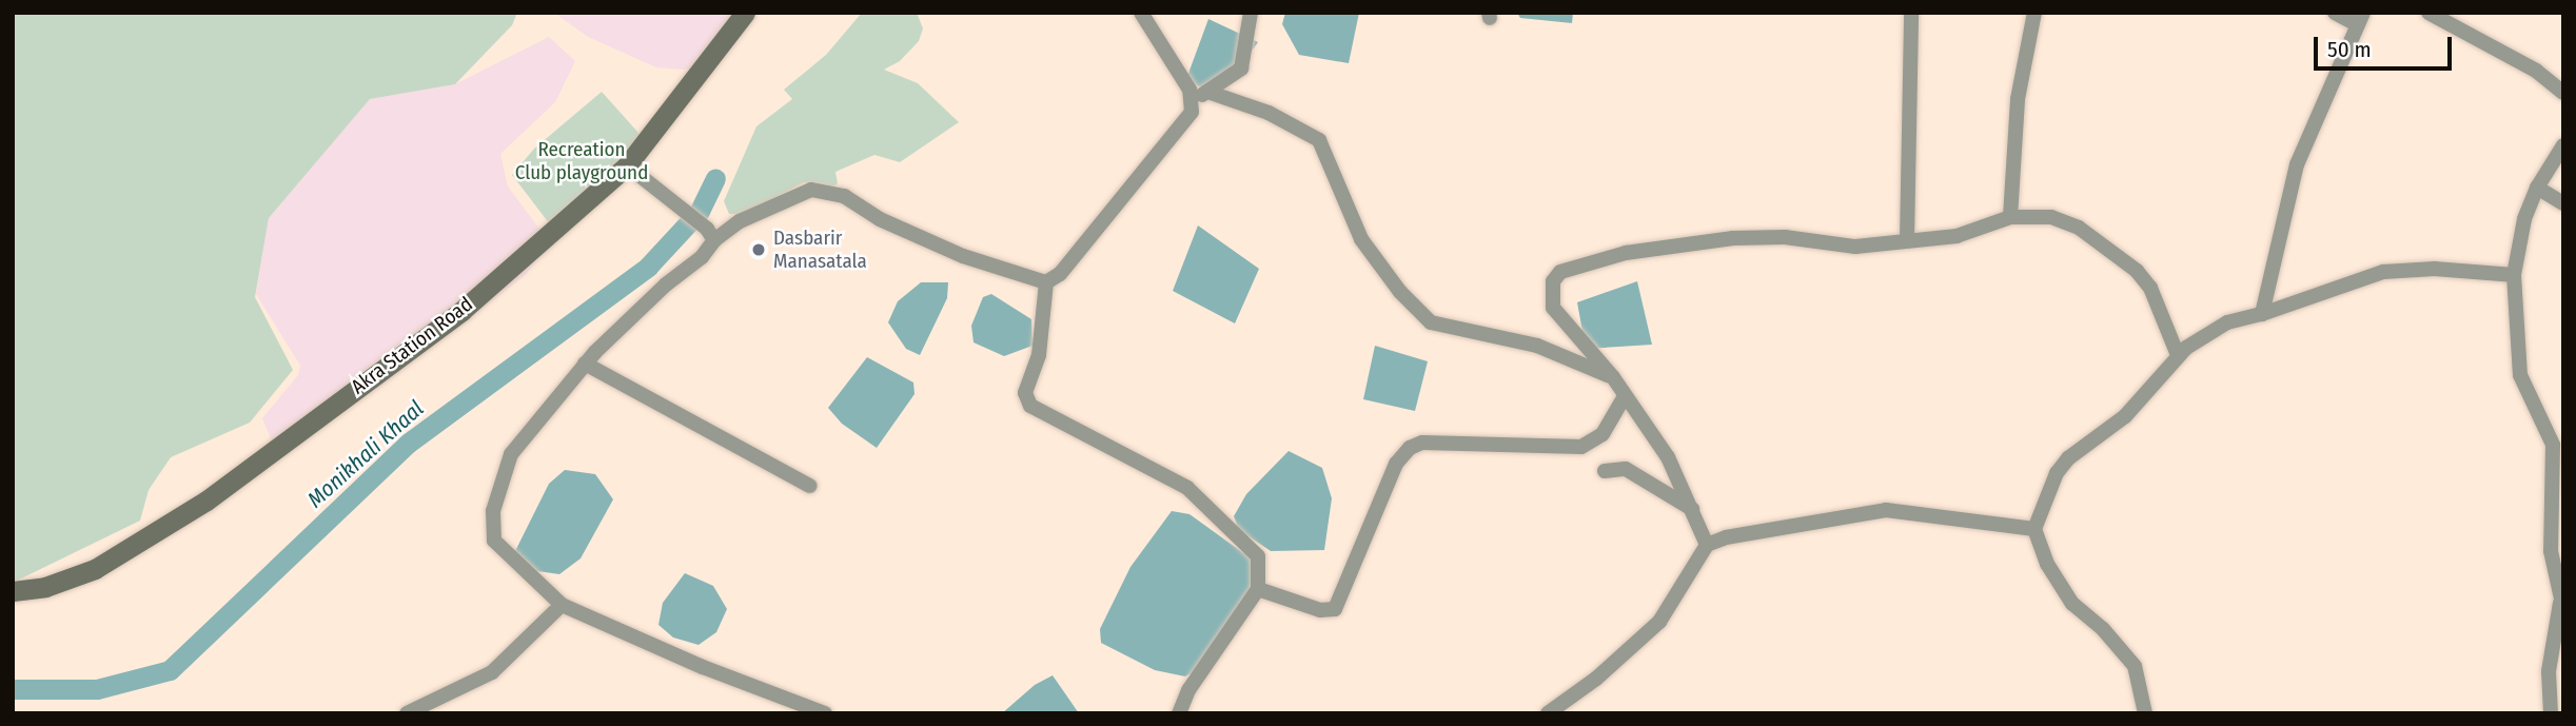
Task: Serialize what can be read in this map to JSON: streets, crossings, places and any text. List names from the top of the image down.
{
  "streets": {
    "main road": ["Akra Station Road"]
  },
  "water": ["Monikhali Khaal"],
  "parks": ["Recreation Club playground"],
  "places": ["Dasbarir Manasatala"],
  "scale_bar": "50 m"
}
